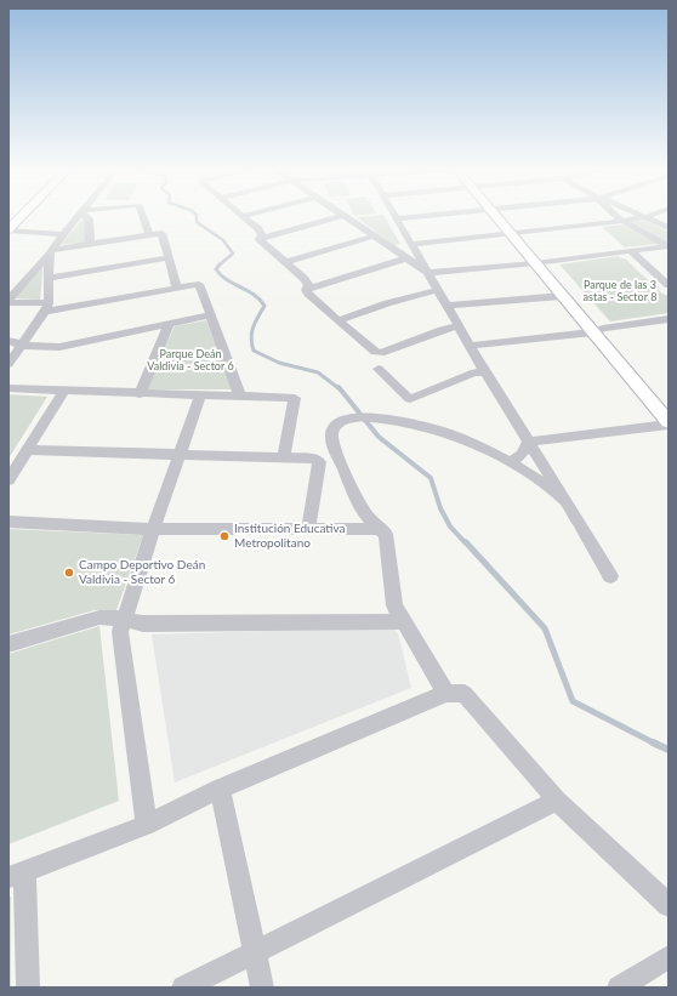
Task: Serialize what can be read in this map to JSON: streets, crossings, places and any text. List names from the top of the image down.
{
  "parks": ["Parque de las 3 astas - Sector 8", "Parque Deán Valdivia - Sector 6"],
  "places": ["Institución Educativa Metropolitano", "Campo Deportivo Deán Valdivia - Sector 6"]
}
